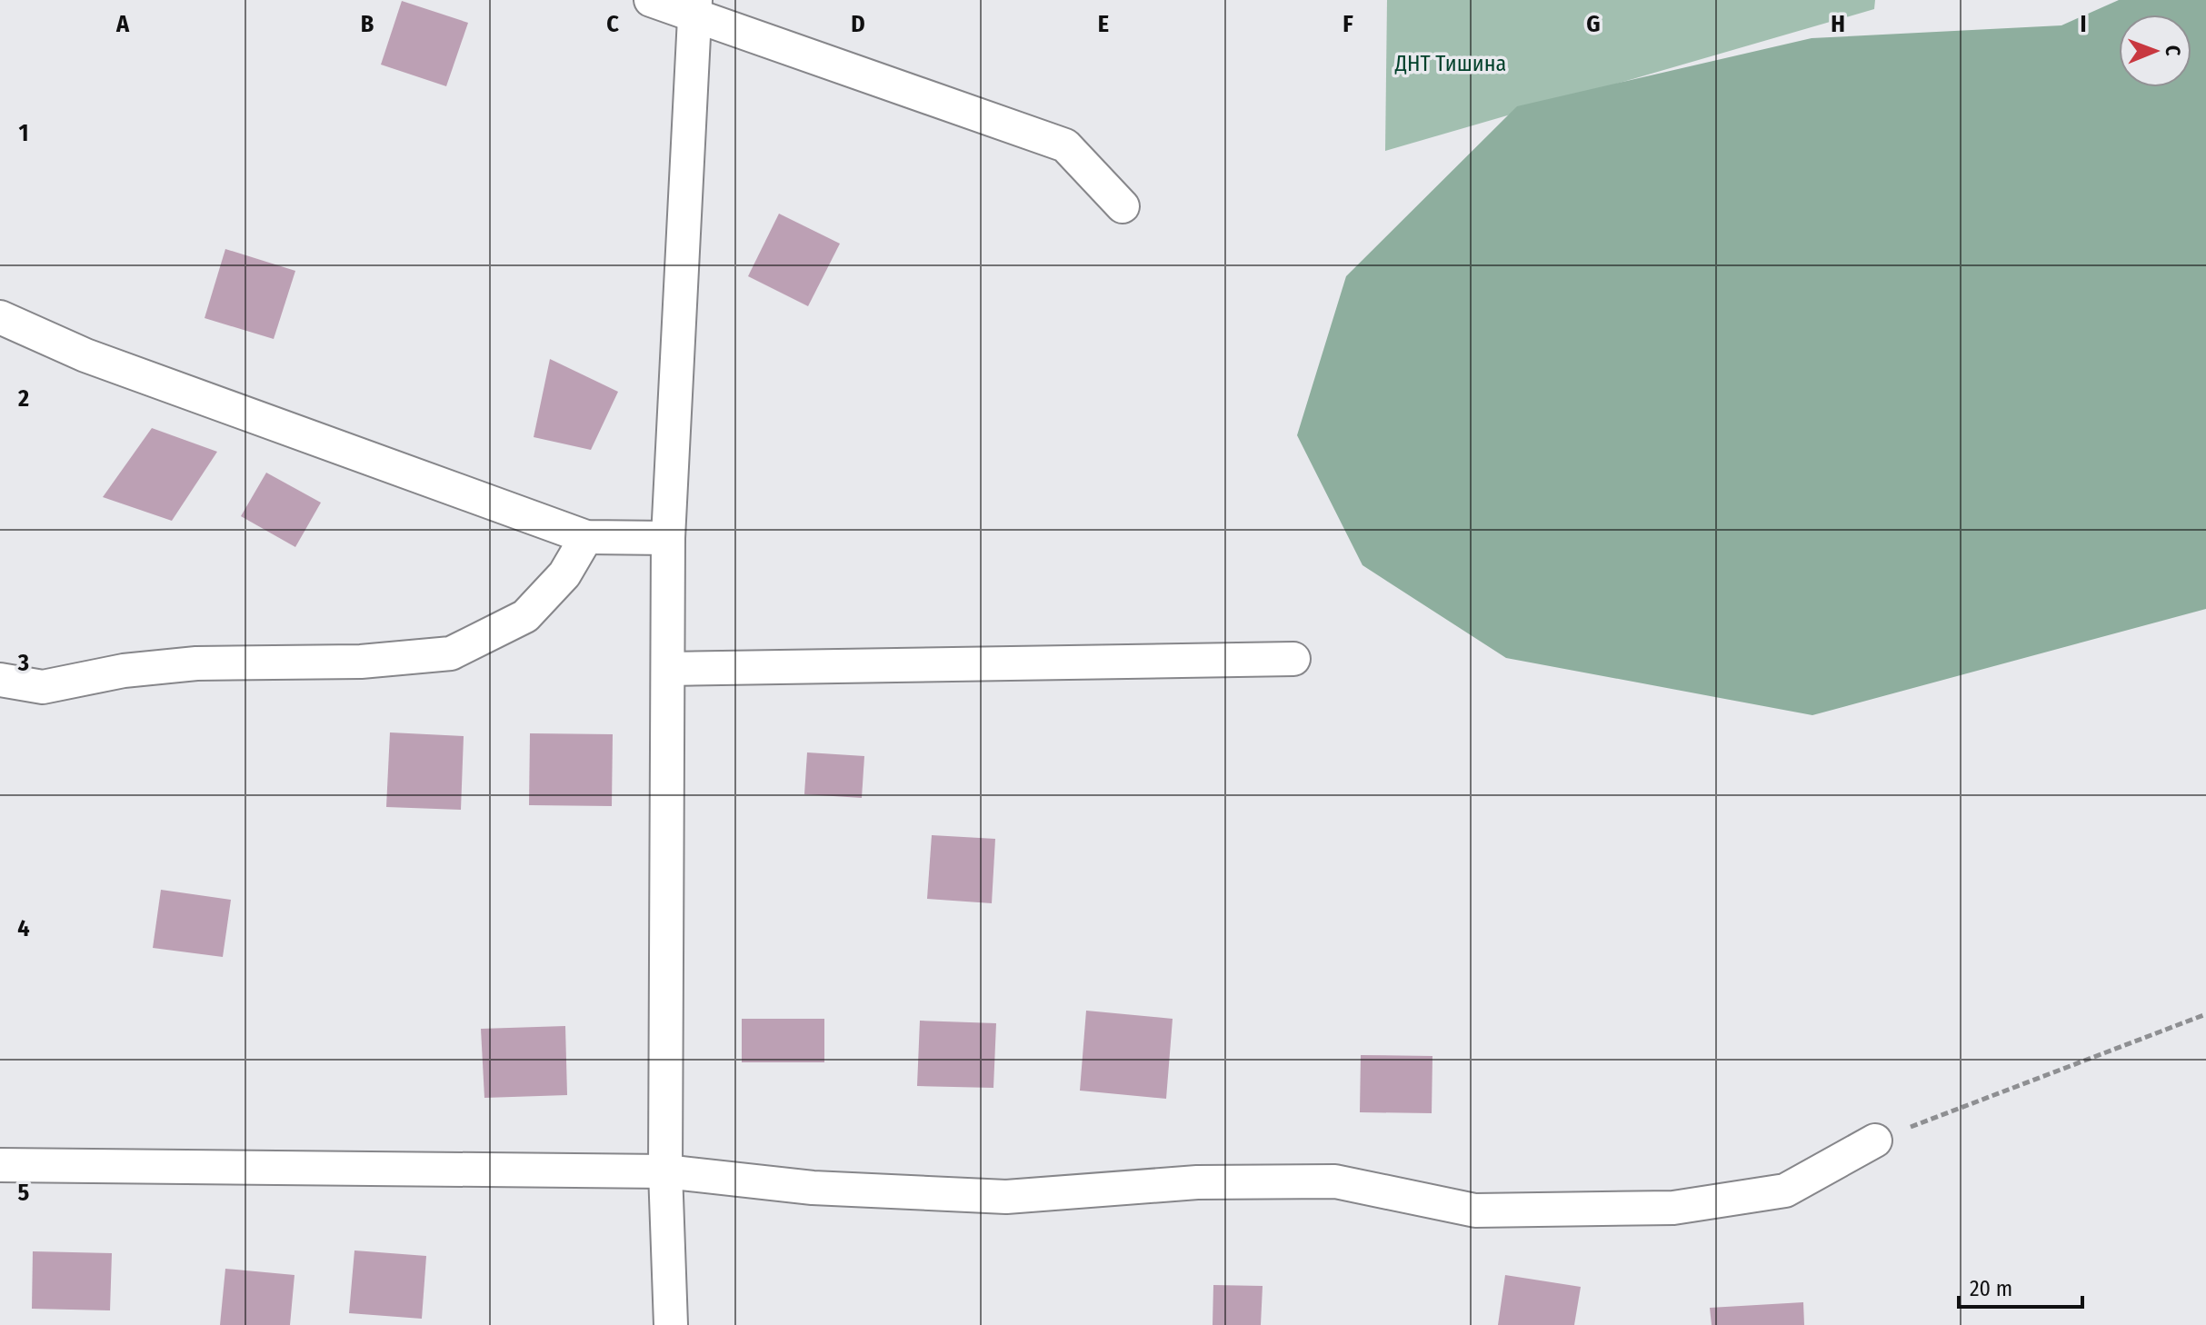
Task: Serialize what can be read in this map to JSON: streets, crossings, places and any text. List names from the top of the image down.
{
  "parks": ["ДНТ Тишина"],
  "scale_bar": "20 m",
  "north": "right",
  "grid": {
    "columns": [
      "A",
      "B",
      "C",
      "D",
      "E",
      "F",
      "G",
      "H",
      "I"
    ],
    "rows": [
      "1",
      "2",
      "3",
      "4",
      "5"
    ]
  }
}
